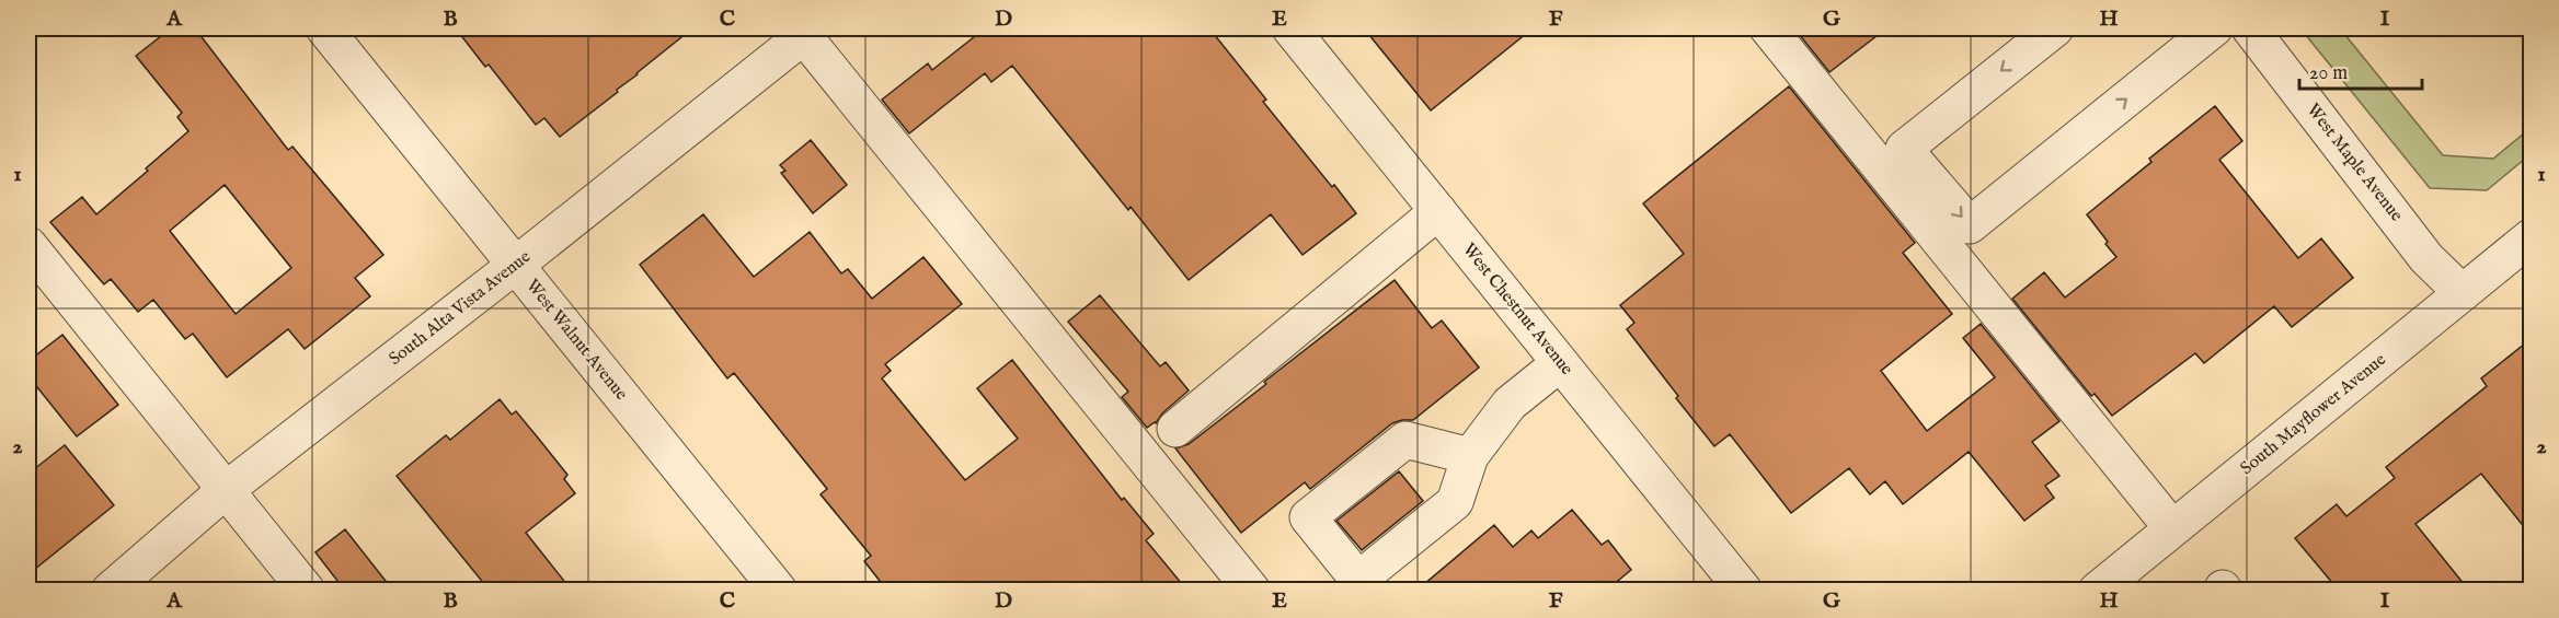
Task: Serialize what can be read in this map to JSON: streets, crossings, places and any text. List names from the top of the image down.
{
  "streets": {
    "street": [
      "West Maple Avenue",
      "South Alta Vista Avenue",
      "West Chestnut Avenue",
      "West Walnut Avenue",
      "South Mayflower Avenue"
    ]
  },
  "crossings": [
    ["West Maple Avenue", "South Mayflower Avenue"],
    ["South Alta Vista Avenue", "West Walnut Avenue"]
  ],
  "scale_bar": "20 m",
  "grid": {
    "columns": [
      "A",
      "B",
      "C",
      "D",
      "E",
      "F",
      "G",
      "H",
      "I"
    ],
    "rows": ["1", "2"]
  }
}
